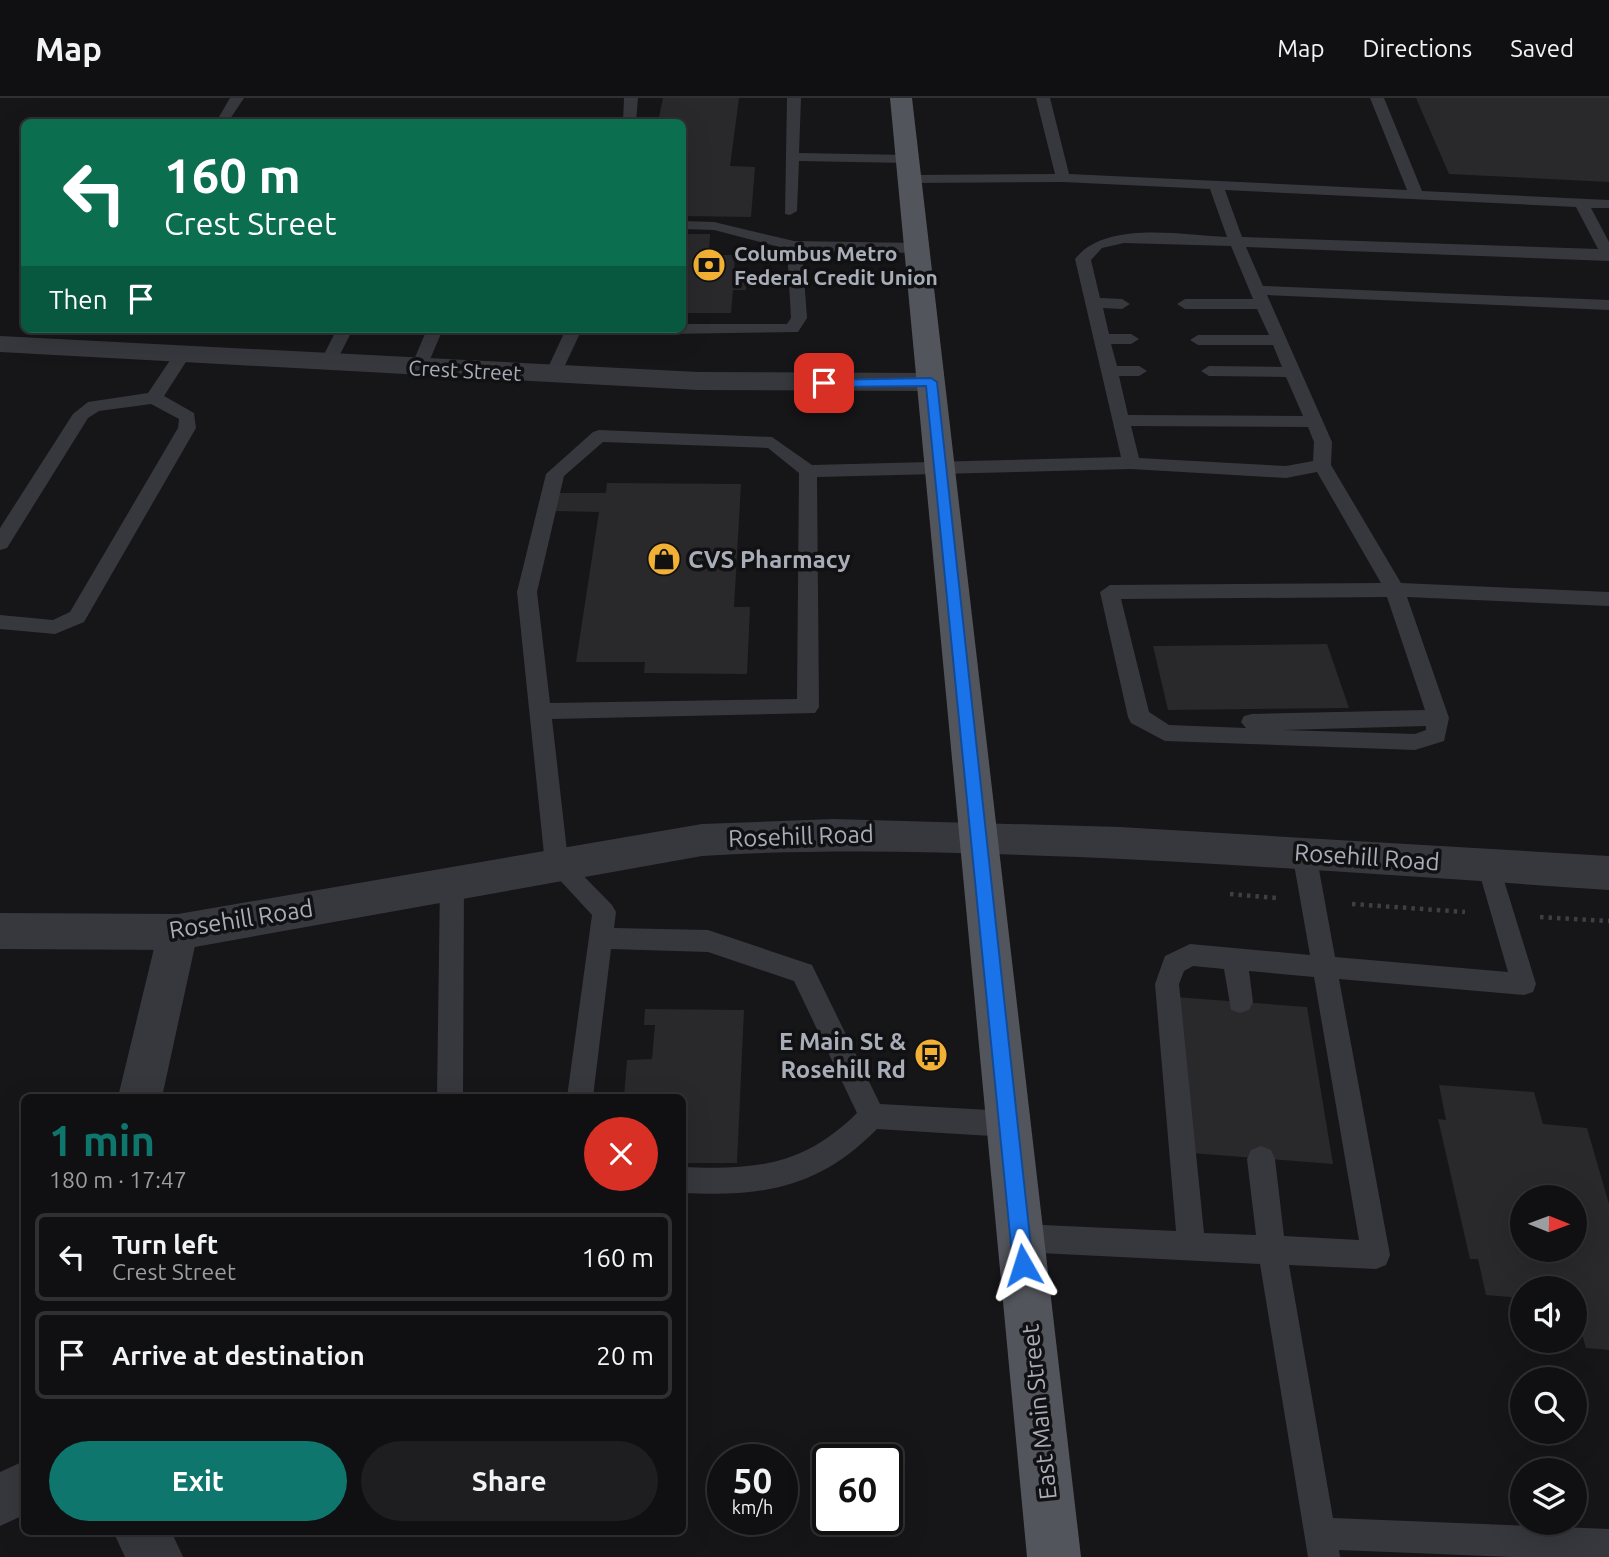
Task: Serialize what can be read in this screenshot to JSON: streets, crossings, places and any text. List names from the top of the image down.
{
  "streets": {
    "main road": ["East Main Street"],
    "street": ["Crest Street", "Rosehill Road"]
  },
  "crossings": [
    ["Crest Street", "East Main Street"],
    ["Rosehill Road", "East Main Street"]
  ],
  "places": {
    "bank": ["Columbus Metro Federal Credit Union"],
    "shop": ["CVS Pharmacy"],
    "bus stop": ["E Main St & Rosehill Rd"]
  },
  "north": "right",
  "page": {
    "header": "Map",
    "nav": ["Map", "Directions", "Saved"],
    "turn": ["160 m", "Crest Street"],
    "then": "Then",
    "heading": ["1 min", "180 m · 17:47"],
    "list": [
      {
        "name": "Turn left",
        "note": "Crest Street",
        "value": "160 m"
      },
      {
        "name": "Arrive at destination",
        "value": "20 m"
      }
    ],
    "buttons": ["Exit", "Share"],
    "speed": "50 km/h",
    "limit": "60"
  }
}
